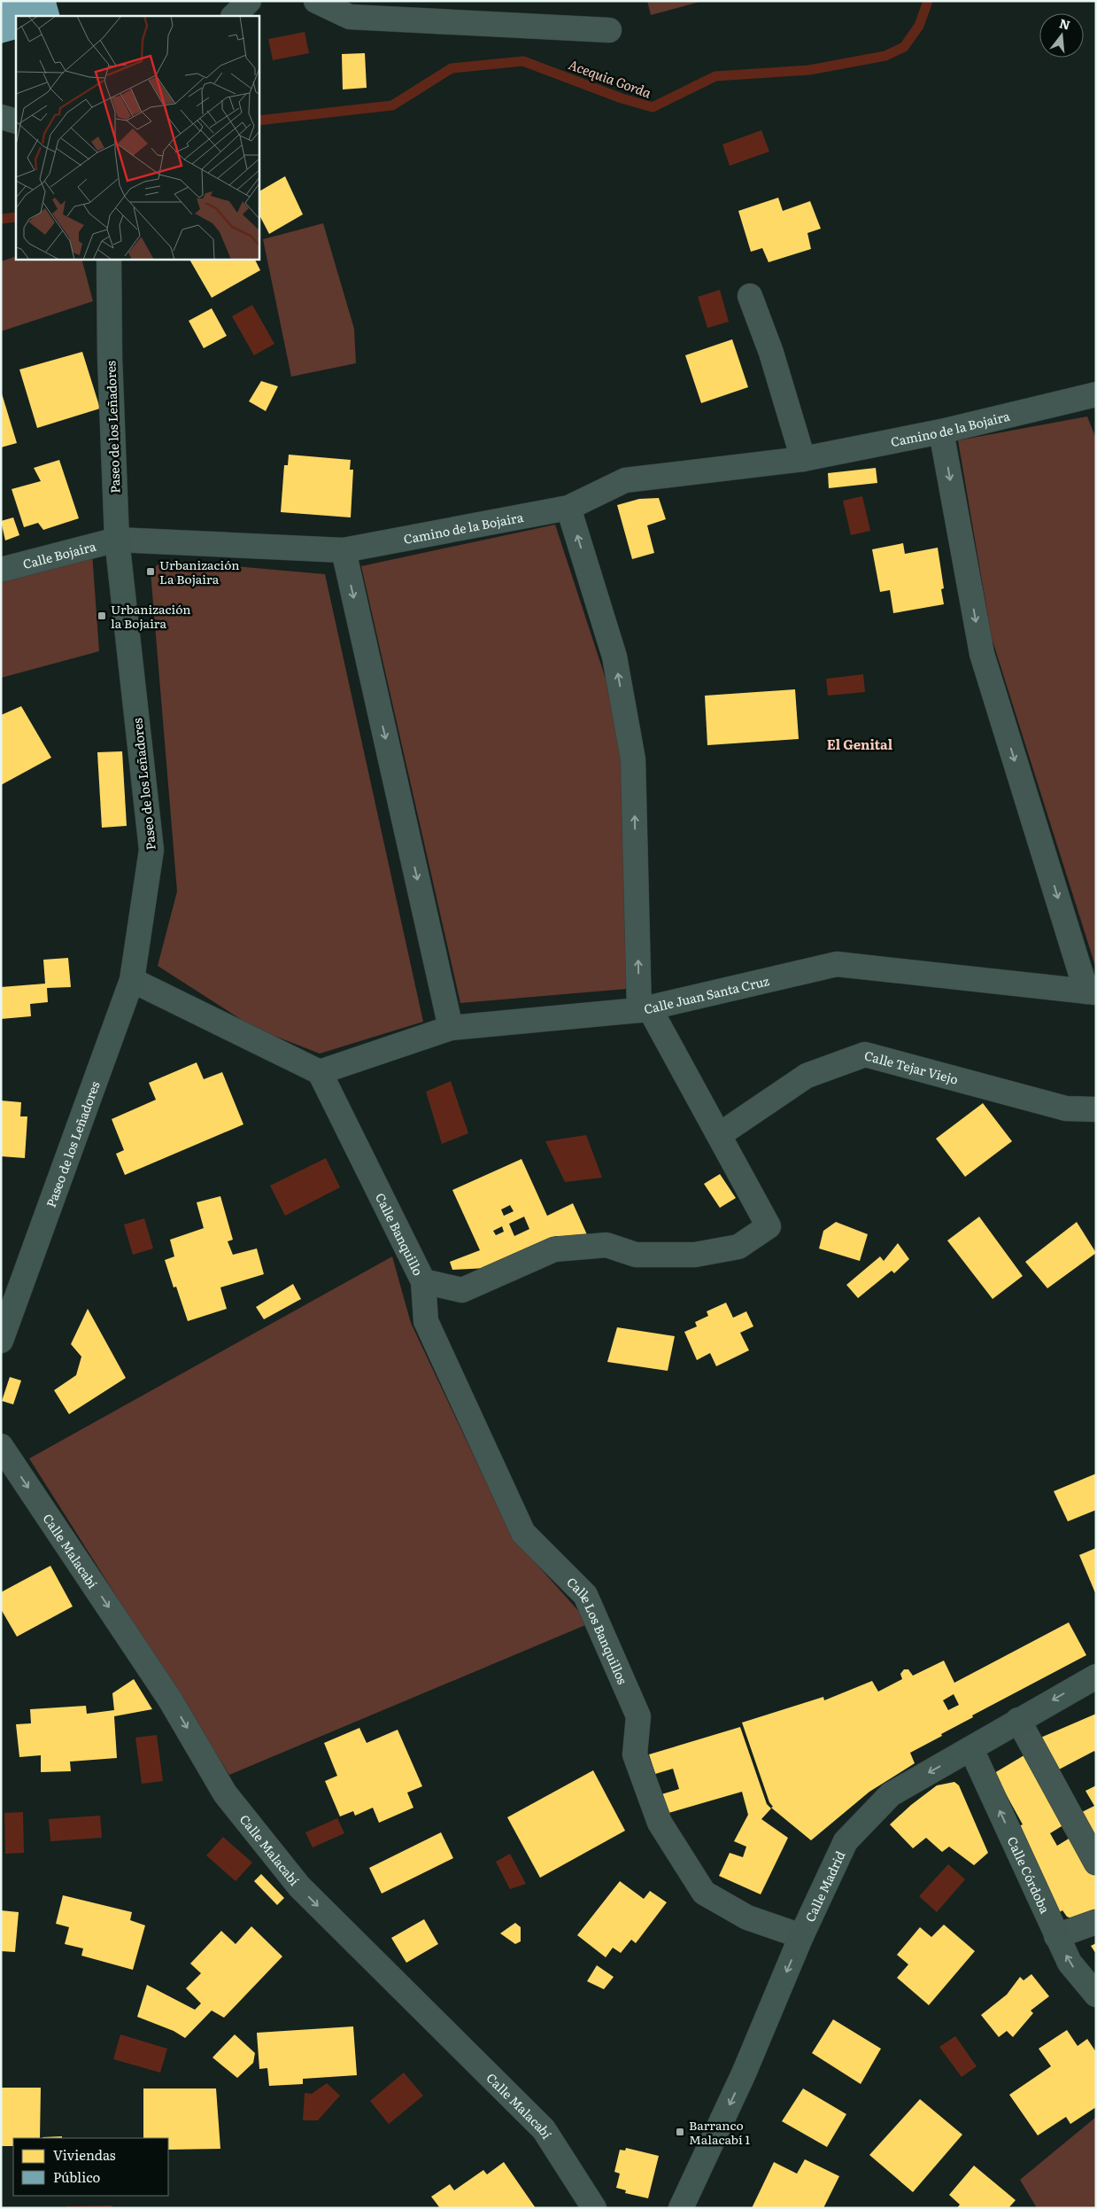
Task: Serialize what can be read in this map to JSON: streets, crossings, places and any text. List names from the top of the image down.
{
  "streets": {
    "street": [
      "Paseo de los Leñadores",
      "Camino de la Bojaira",
      "Calle Bojaira",
      "Calle Juan Santa Cruz",
      "Calle Tejar Viejo",
      "Calle Banquillo",
      "Calle Malacabí",
      "Calle Los Banquillos",
      "Calle Córdoba",
      "Calle Madrid"
    ]
  },
  "crossings": [
    ["Paseo de los Leñadores", "Camino de la Bojaira"],
    ["Paseo de los Leñadores", "Calle Bojaira"],
    ["Camino de la Bojaira", "Calle Bojaira"],
    ["Calle Juan Santa Cruz", "Calle Banquillo"],
    ["Calle Tejar Viejo", "Calle Banquillo"],
    ["Calle Banquillo", "Calle Los Banquillos"],
    ["Calle Los Banquillos", "Calle Madrid"],
    ["Calle Córdoba", "Calle Madrid"]
  ],
  "one_way": ["Calle Malacabí", "Calle Madrid"],
  "districts": ["El Genital"],
  "water": ["Acequia Gorda"],
  "places": {
    "transit": ["Urbanización La Bojaira", "Urbanización la Bojaira", "Barranco Malacabí 1"]
  },
  "legend": ["Viviendas", "Público"],
  "north": "top"
}
